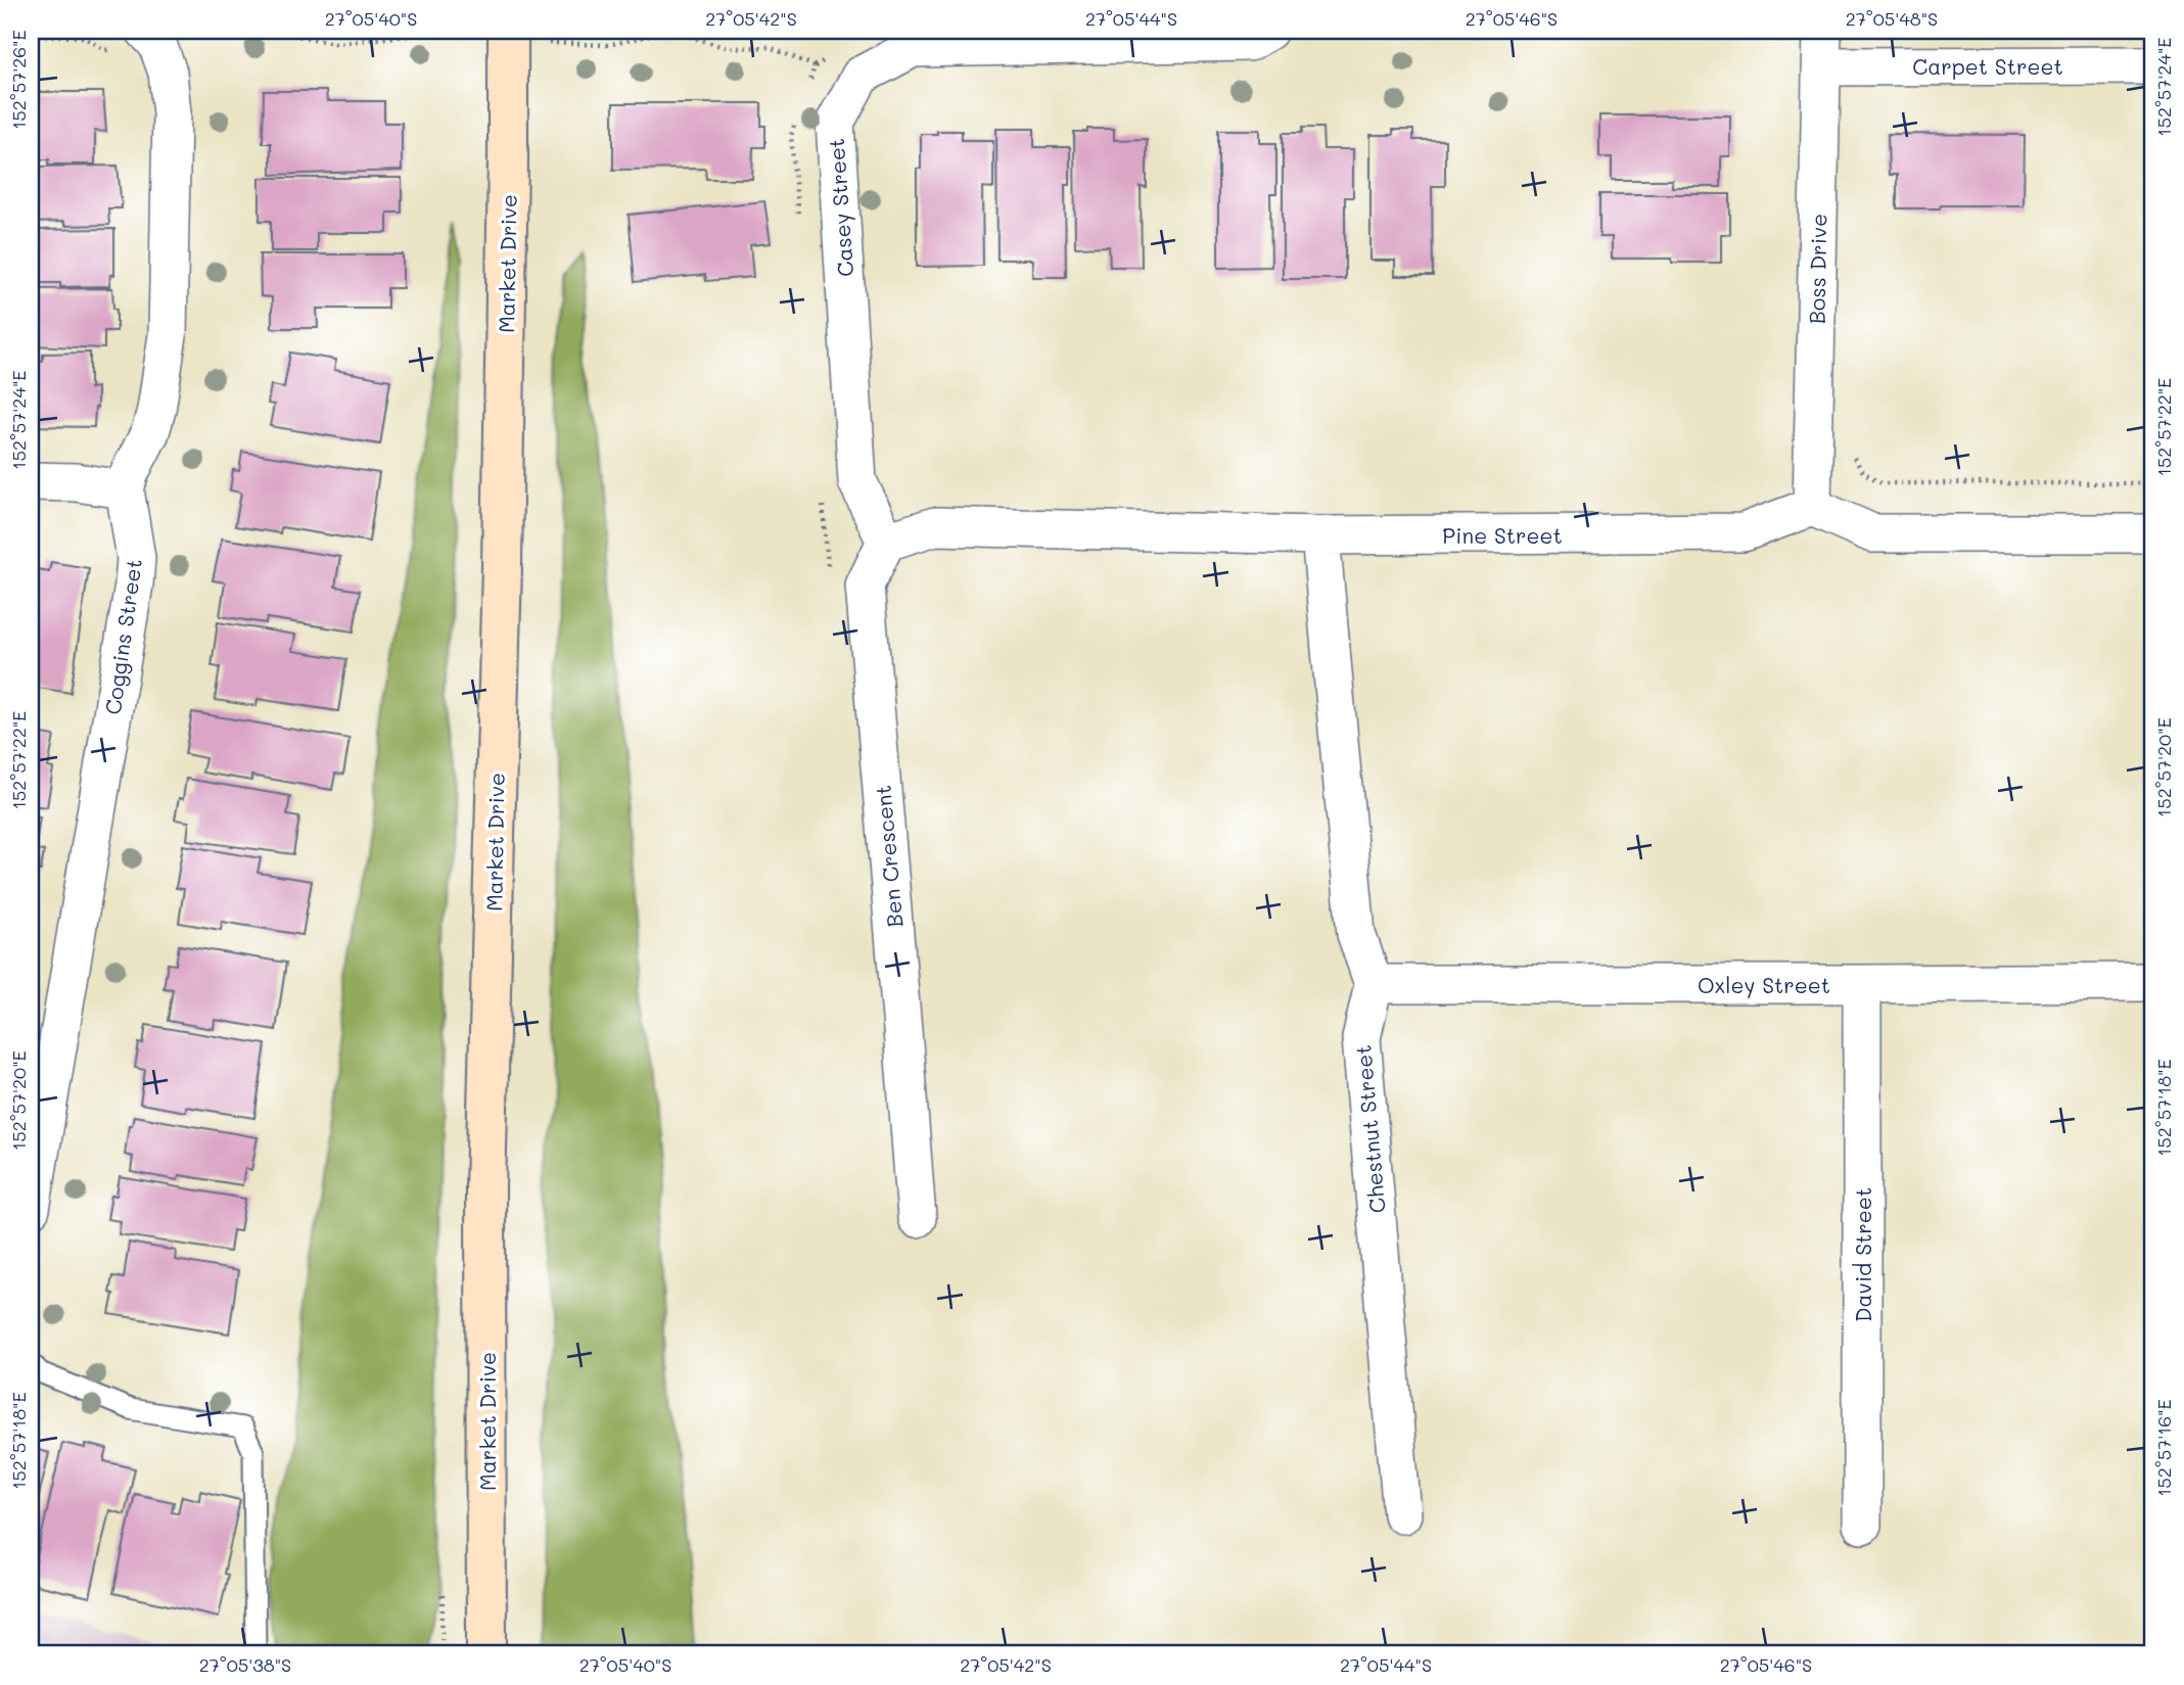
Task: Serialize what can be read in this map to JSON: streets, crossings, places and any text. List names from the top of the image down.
{
  "streets": {
    "street": [
      "Carpet Street",
      "Casey Street",
      "Market Drive",
      "Boss Drive",
      "Pine Street",
      "Coggins Street",
      "Ben Crescent",
      "Oxley Street",
      "Chestnut Street",
      "David Street"
    ]
  },
  "crossings": [
    ["Carpet Street", "Boss Drive"],
    ["Casey Street", "Pine Street"],
    ["Casey Street", "Ben Crescent"],
    ["Boss Drive", "Pine Street"],
    ["Pine Street", "Ben Crescent"],
    ["Oxley Street", "Chestnut Street"],
    ["Oxley Street", "David Street"]
  ],
  "coordinates": [
    "27°05'40\"S",
    "27°05'42\"S",
    "27°05'44\"S",
    "27°05'46\"S",
    "27°05'48\"S",
    "152°57'26\"E",
    "152°57'24\"E",
    "152°57'22\"E",
    "152°57'20\"E",
    "152°57'18\"E",
    "152°57'16\"E",
    "27°05'38\"S"
  ]
}
